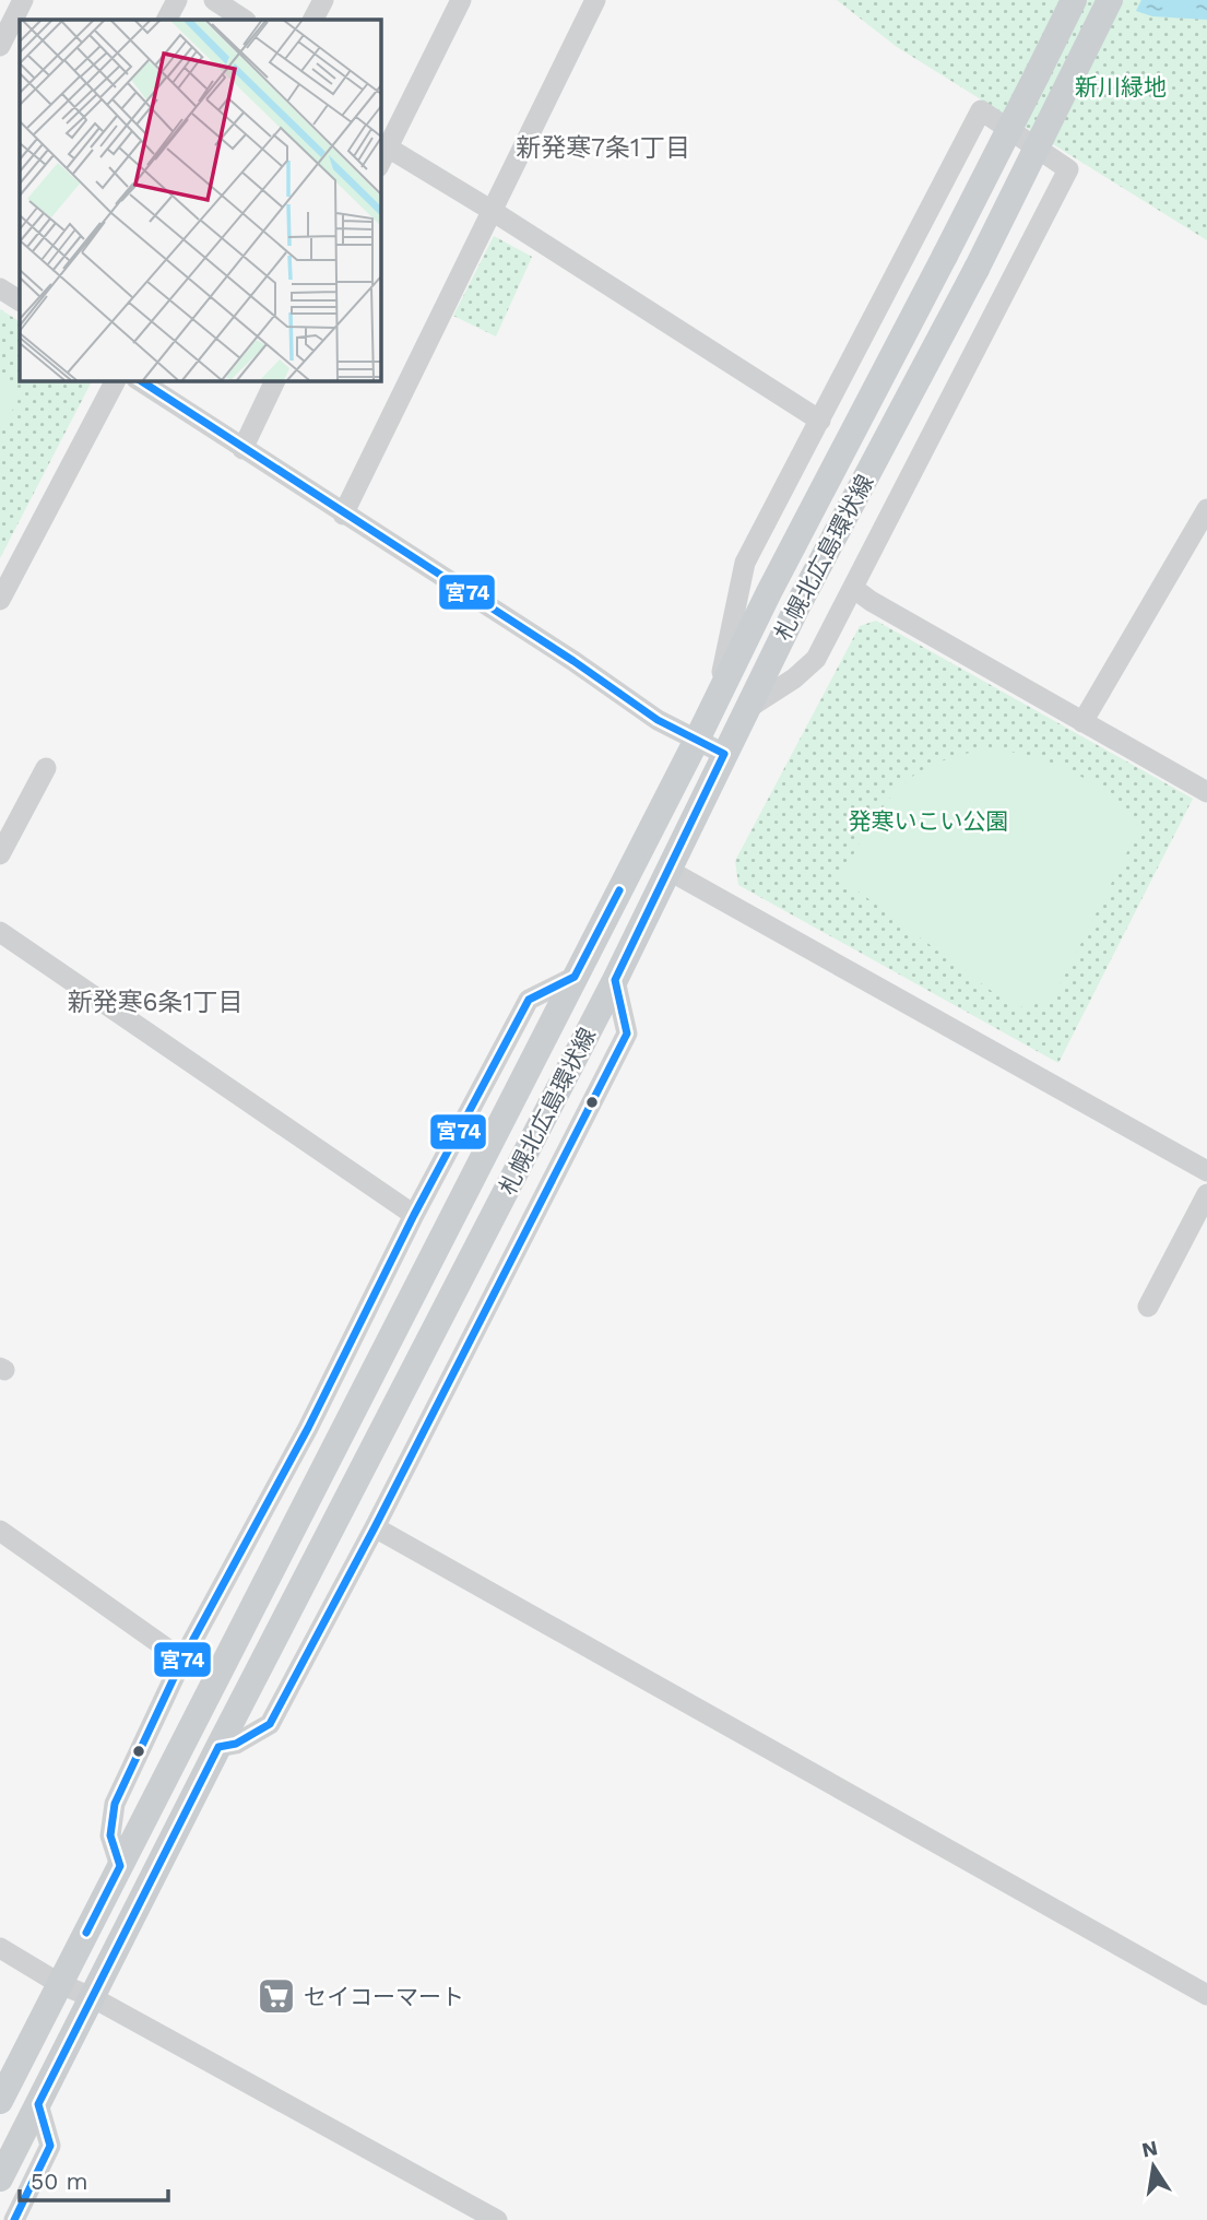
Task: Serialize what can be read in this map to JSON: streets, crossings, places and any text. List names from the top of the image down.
{
  "streets": {
    "main road": ["札幌北広島環状線"]
  },
  "districts": ["新発寒7条1丁目", "新発寒6条1丁目"],
  "parks": ["新川緑地", "発寒いこい公園"],
  "places": {
    "supermarket": ["セイコーマート"]
  },
  "lines": ["transit line 宮74"],
  "scale_bar": "50 m",
  "north": "top"
}
